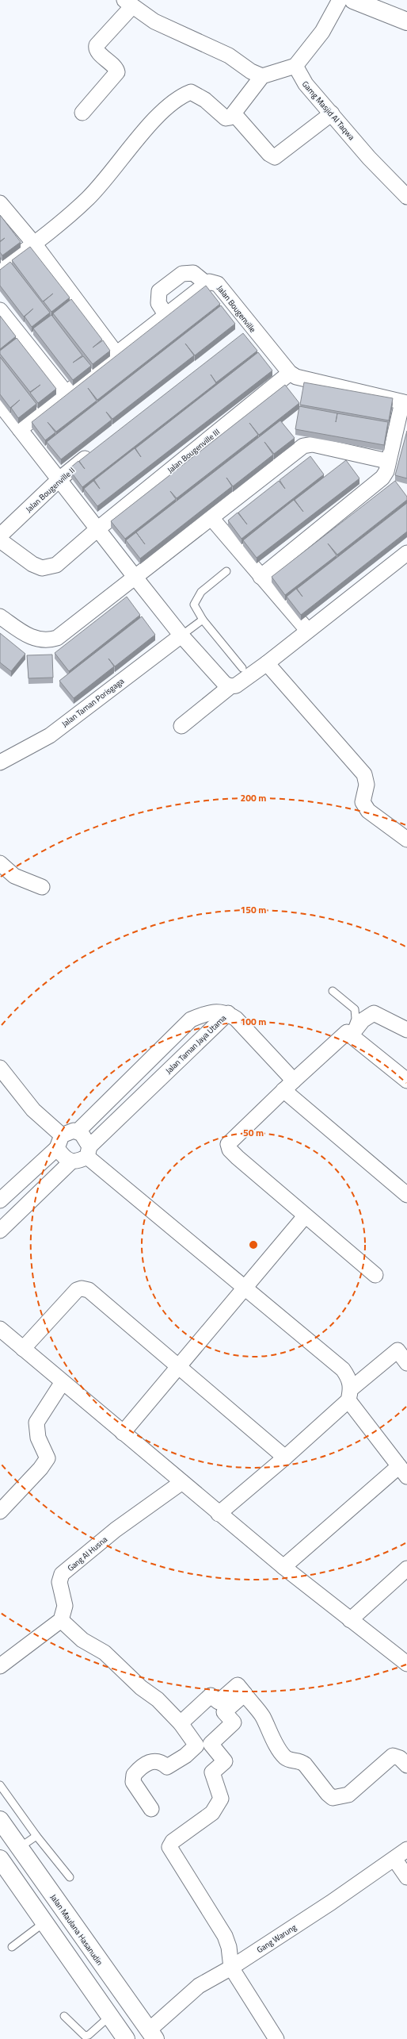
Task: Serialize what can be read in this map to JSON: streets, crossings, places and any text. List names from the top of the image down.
{
  "streets": {
    "street": [
      "Gamg Masjid Al Taqwa",
      "Jalan Bougenville",
      "Jalan Bougenville III",
      "Jalan Bougenville II",
      "Jalan Taman Porisgaga",
      "Jalan Taman Jaya Utama",
      "Gang Al Husna",
      "Jalan Maulana Hasanudin",
      "Gang Warung"
    ]
  },
  "crossings": [
    ["Jalan Bougenville", "Jalan Bougenville III"],
    ["Jalan Maulana Hasanudin", "Gang Warung"]
  ],
  "rings": [
    "200 m",
    "150 m",
    "100 m",
    "50 m"
  ]
}
